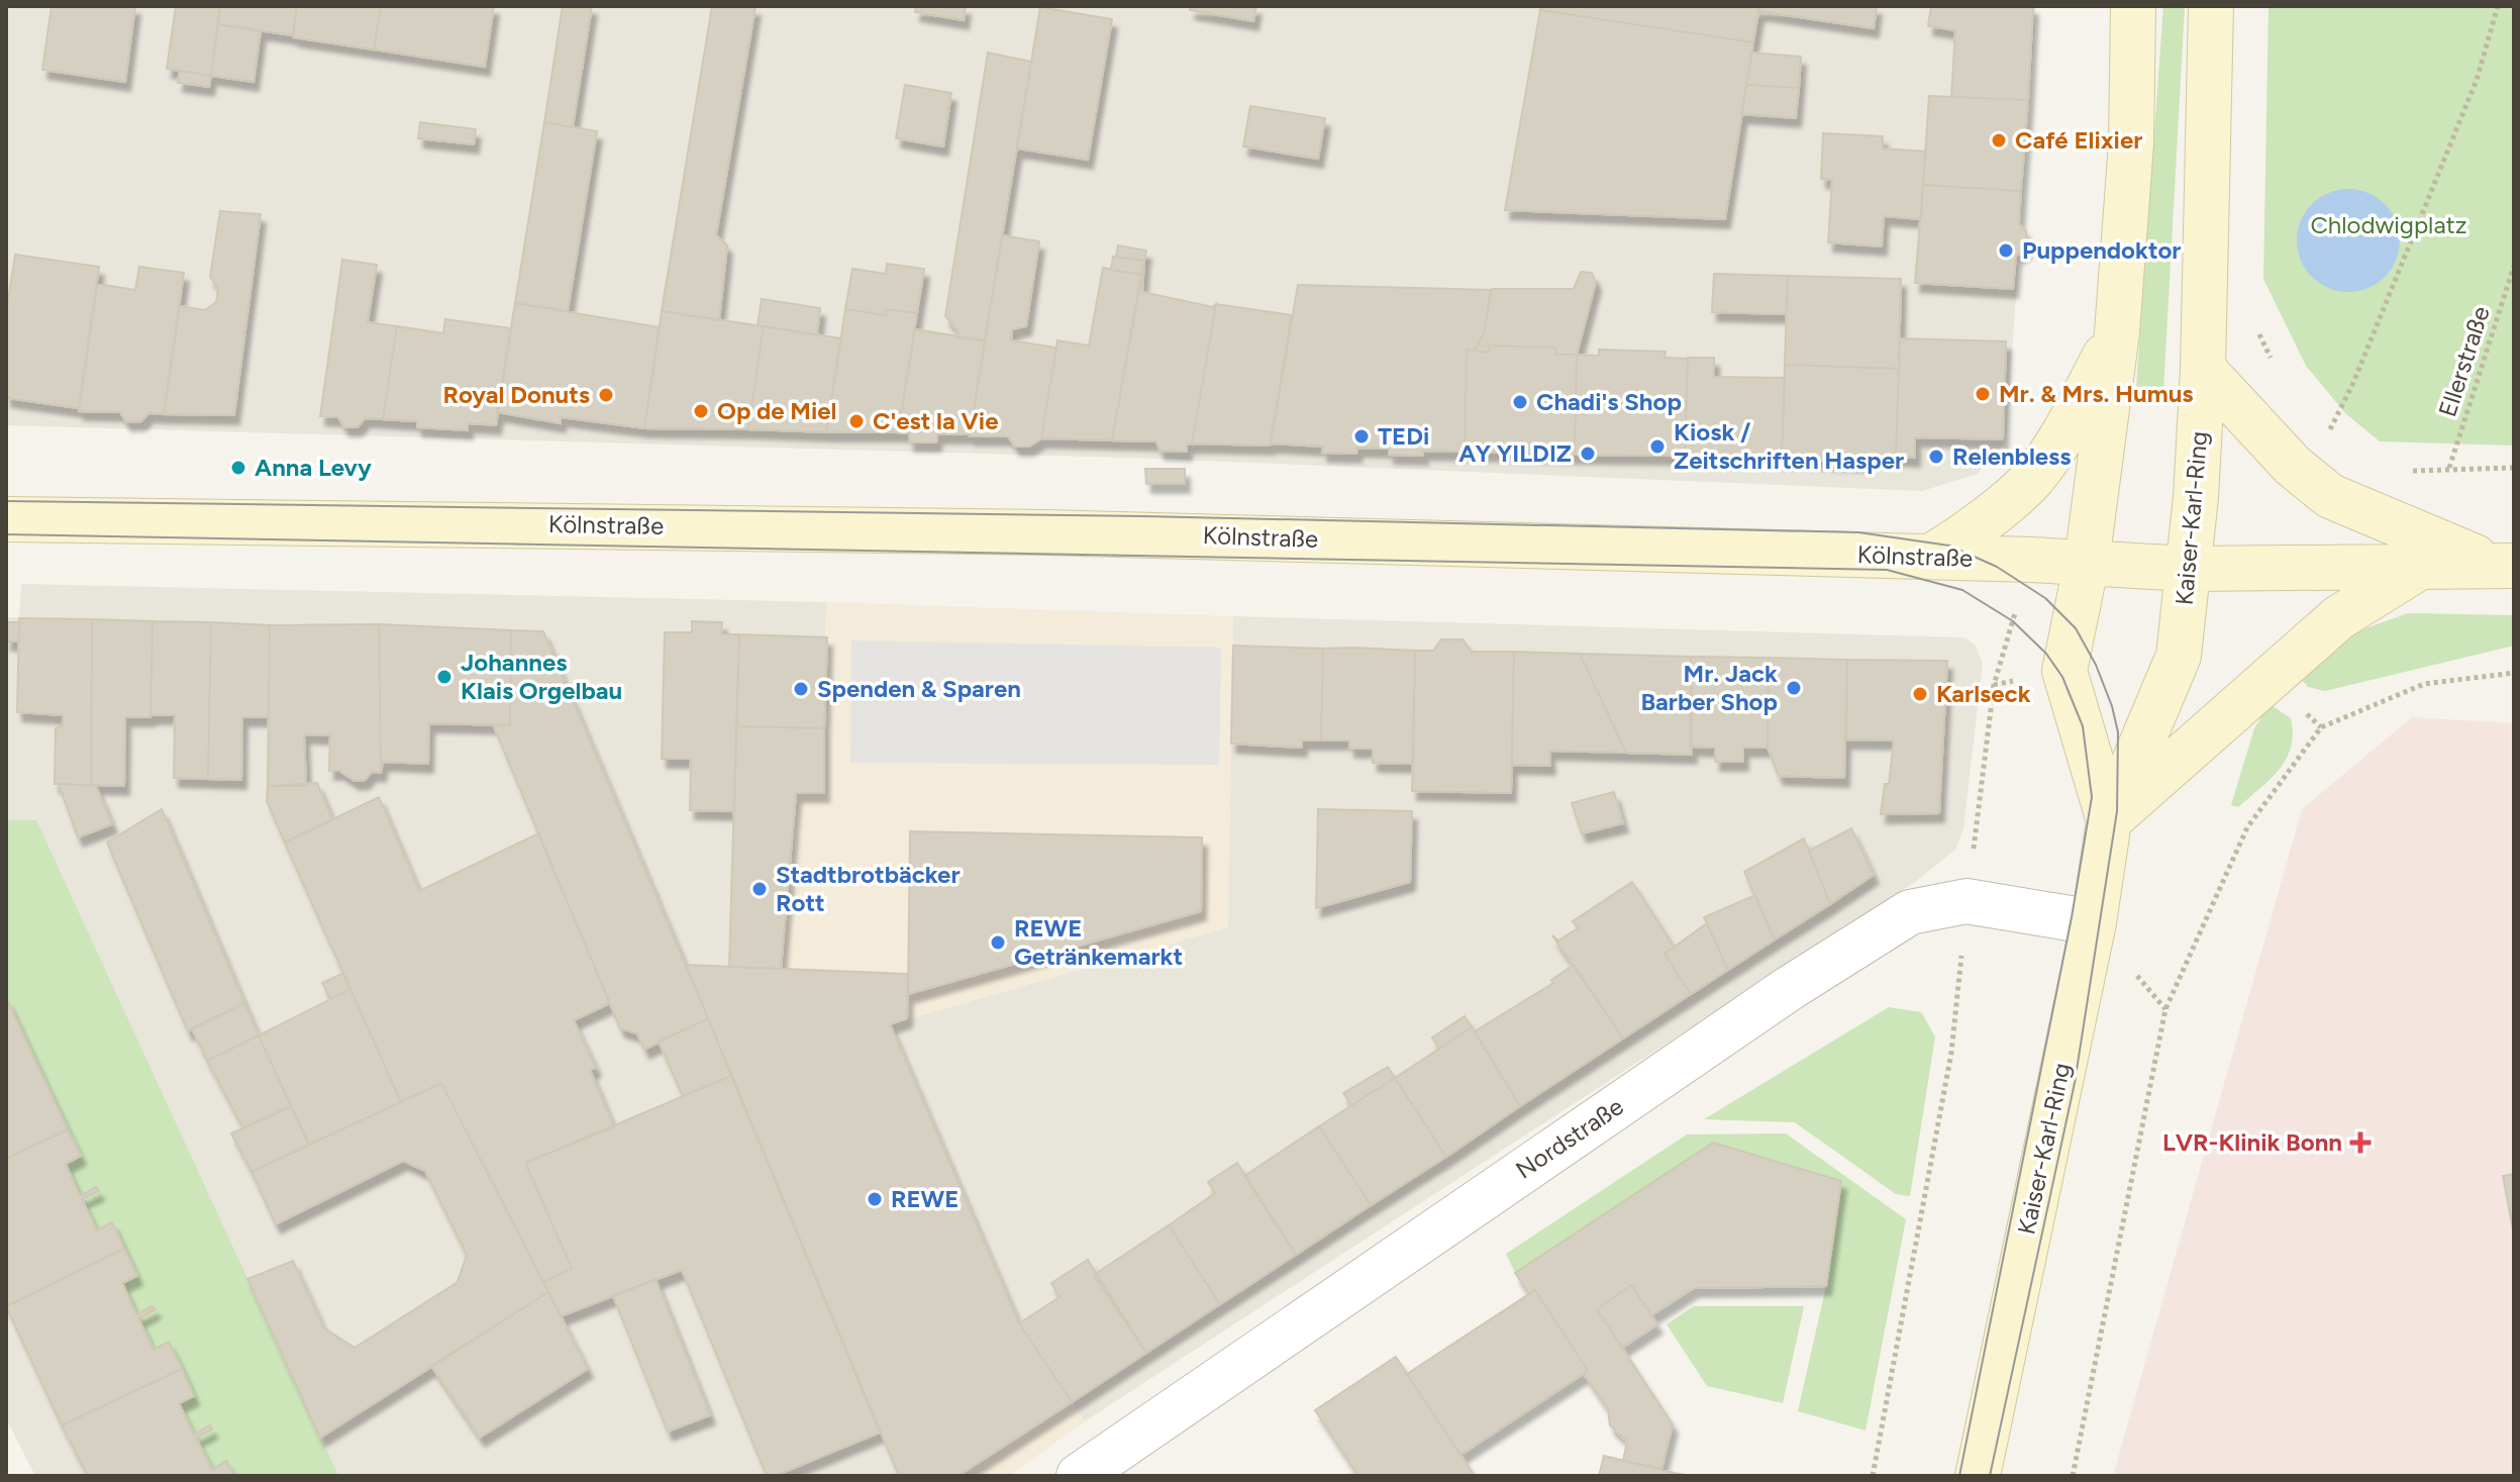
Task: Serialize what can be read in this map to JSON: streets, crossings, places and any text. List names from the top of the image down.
{
  "streets": {
    "main road": ["Kaiser-Karl-Ring", "Kölnstraße"],
    "street": ["Nordstraße"],
    "path": ["Ellerstraße"]
  },
  "crossings": [
    ["Kaiser-Karl-Ring", "Kölnstraße"],
    ["Kaiser-Karl-Ring", "Nordstraße"]
  ],
  "parks": ["Chlodwigplatz"],
  "places": {
    "other": [
      "Café Elixier",
      "Puppendoktor",
      "Mr. & Mrs. Humus",
      "Royal Donuts",
      "Chadi's Shop",
      "Op de Miel",
      "C'est la Vie",
      "TEDi",
      "Kiosk / Zeitschriften Hasper",
      "AY YILDIZ",
      "Relenbless",
      "Anna Levy",
      "Johannes Klais Orgelbau",
      "Mr. Jack Barber Shop",
      "Spenden & Sparen",
      "Karlseck",
      "Stadtbrotbäcker Rott",
      "REWE Getränkemarkt",
      "REWE"
    ],
    "health": ["LVR-Klinik Bonn"]
  }
}
